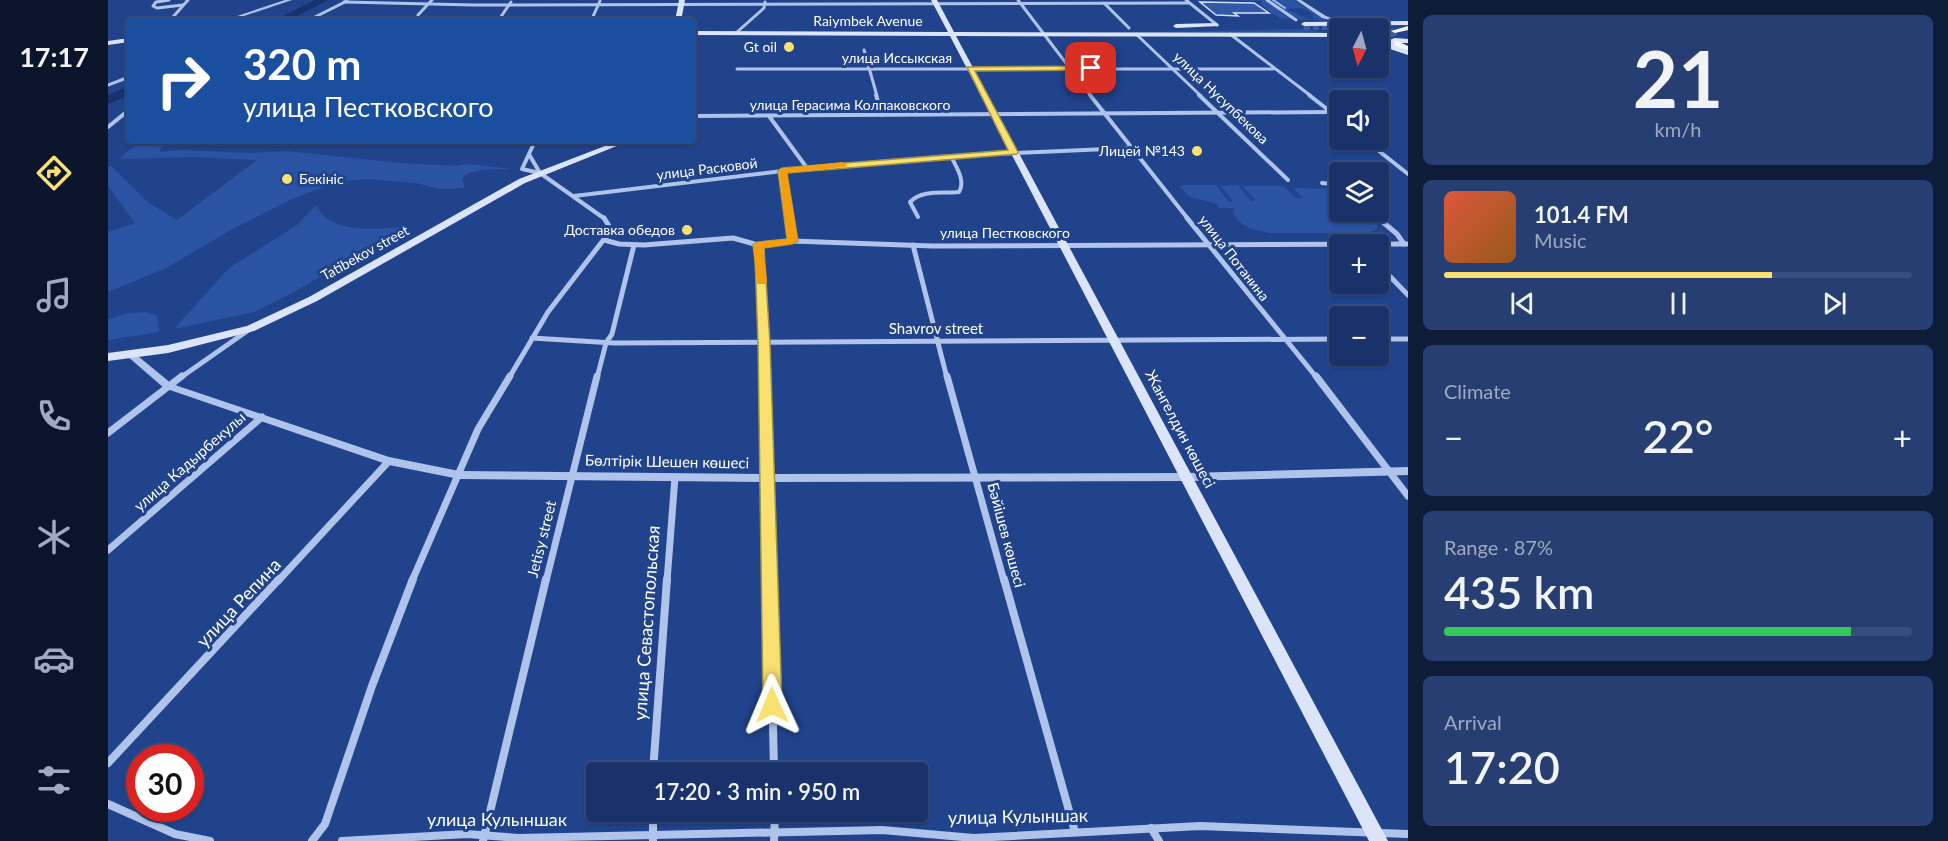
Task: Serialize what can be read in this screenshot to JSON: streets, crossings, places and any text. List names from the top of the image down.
{
  "streets": {
    "main road": ["Raiymbek Avenue", "Tatibekov street", "Жангелдин көшесі"],
    "street": [
      "улица Иссыкская",
      "улица Нусупбекова",
      "улица Герасима Колпаковского",
      "улица Расковой",
      "улица Пестковского",
      "улица Потанина",
      "Shavrov street",
      "улица Кадырбекулы",
      "Бөлтірік Шешен көшесі",
      "Бәйішев көшесі",
      "Jetisy street",
      "улица Репина",
      "улица Севастопольская",
      "улица Кулыншак"
    ]
  },
  "crossings": [
    ["Raiymbek Avenue", "улица Нусупбекова"],
    ["Raiymbek Avenue", "улица Потанина"],
    ["Raiymbek Avenue", "Жангелдин көшесі"],
    ["улица Иссыкская", "улица Нусупбекова"],
    ["улица Иссыкская", "улица Потанина"],
    ["улица Иссыкская", "Жангелдин көшесі"],
    ["улица Нусупбекова", "улица Герасима Колпаковского"],
    ["улица Герасима Колпаковского", "улица Потанина"],
    ["улица Герасима Колпаковского", "Жангелдин көшесі"],
    ["улица Расковой", "улица Потанина"],
    ["улица Расковой", "Жангелдин көшесі"],
    ["улица Пестковского", "улица Потанина"],
    ["улица Пестковского", "Жангелдин көшесі"],
    ["улица Пестковского", "Бәйішев көшесі"],
    ["улица Пестковского", "Jetisy street"],
    ["Tatibekov street", "Бөлтірік Шешен көшесі"],
    ["улица Потанина", "Shavrov street"],
    ["улица Потанина", "Бөлтірік Шешен көшесі"],
    ["Shavrov street", "Жангелдин көшесі"],
    ["Shavrov street", "Бәйішев көшесі"],
    ["Shavrov street", "Jetisy street"],
    ["Жангелдин көшесі", "Бөлтірік Шешен көшесі"],
    ["Жангелдин көшесі", "улица Кулыншак"],
    ["улица Кадырбекулы", "Бөлтірік Шешен көшесі"],
    ["Бөлтірік Шешен көшесі", "Бәйішев көшесі"],
    ["Бөлтірік Шешен көшесі", "Jetisy street"],
    ["Бөлтірік Шешен көшесі", "улица Репина"],
    ["Бөлтірік Шешен көшесі", "улица Севастопольская"],
    ["Бәйішев көшесі", "улица Кулыншак"],
    ["Jetisy street", "улица Кулыншак"]
  ],
  "places": [
    "Gt oil",
    "Лицей №143",
    "Бекініс",
    "Доставка обедов"
  ],
  "north": "bottom",
  "page": {
    "tabs": "17:17",
    "tile": [
      ["21", "km/h"],
      "Climate",
      ["Range · 87%", "435 km"],
      ["Arrival", "17:20"]
    ],
    "map_buttons": ["+", "−"],
    "turn": ["320 m", "улица Пестковского"],
    "song": ["101.4 FM", "Music"],
    "heat": ["−", "22°", "+"],
    "limit": "30",
    "trip": "17:20 · 3 min · 950 m"
  }
}
